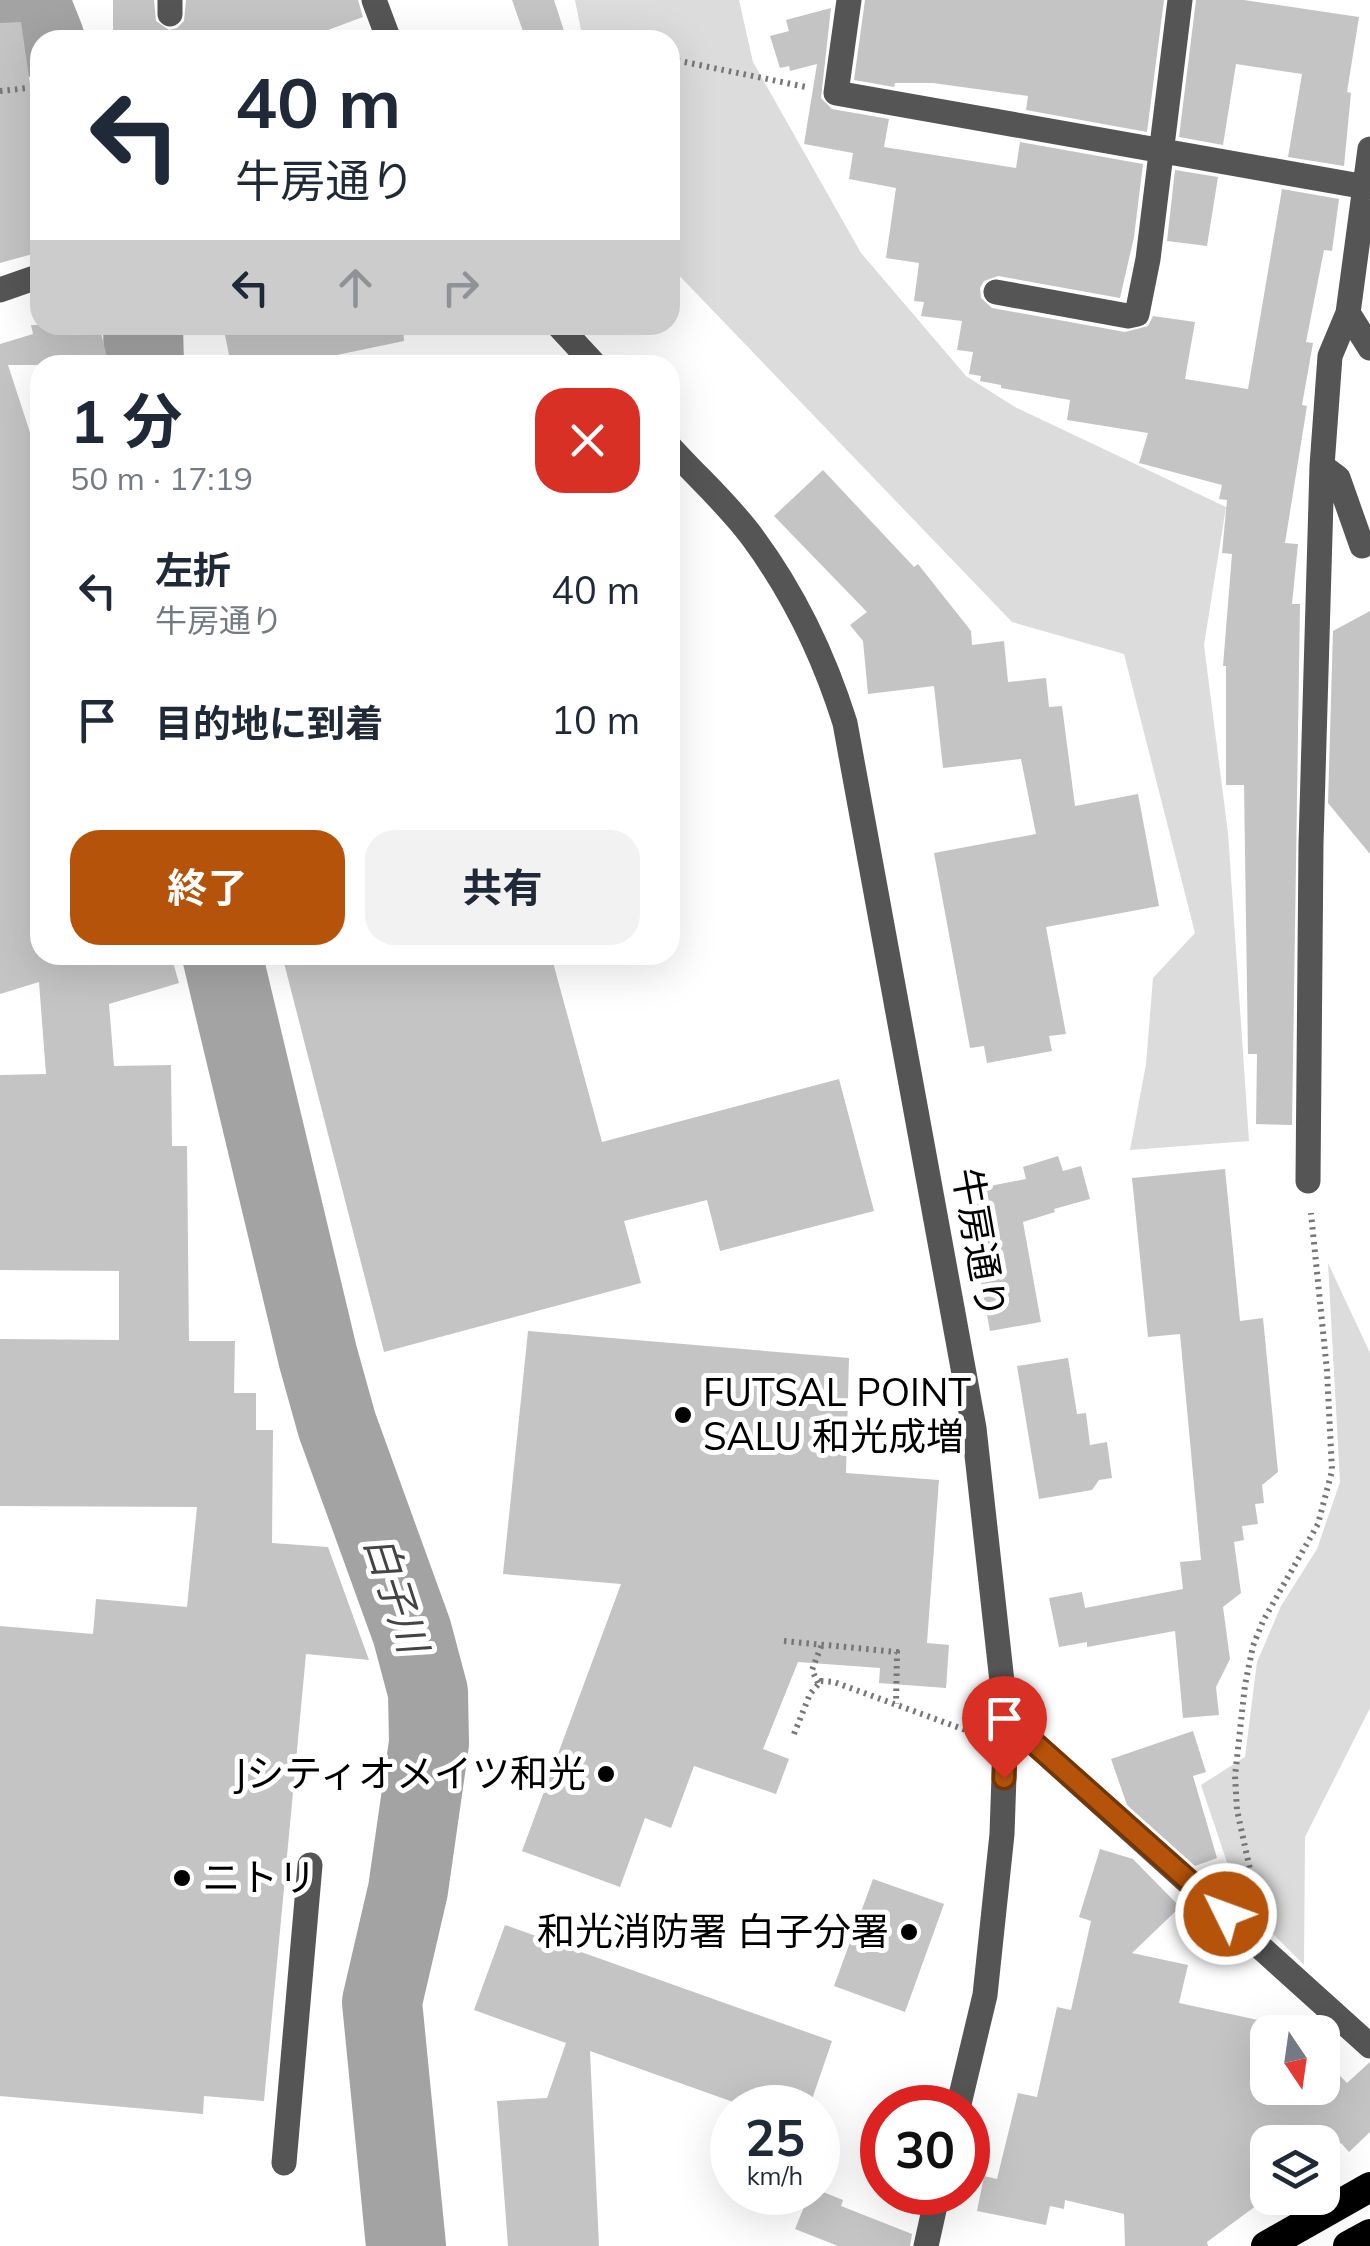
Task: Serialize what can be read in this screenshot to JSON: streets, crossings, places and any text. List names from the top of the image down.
{
  "streets": {
    "street": ["牛房通り"]
  },
  "water": ["白子川"],
  "places": [
    "FUTSAL POINT SALU 和光成増",
    "Jシティオメイツ和光",
    "ニトリ",
    "和光消防署 白子分署"
  ],
  "north": "bottom",
  "page": {
    "turn": ["40 m", "牛房通り"],
    "heading": ["1 分", "50 m · 17:19"],
    "list": [
      {
        "name": "左折",
        "note": "牛房通り",
        "value": "40 m"
      },
      {
        "name": "目的地に到着",
        "value": "10 m"
      }
    ],
    "buttons": ["終了", "共有"],
    "speed": "25 km/h",
    "limit": "30"
  }
}
